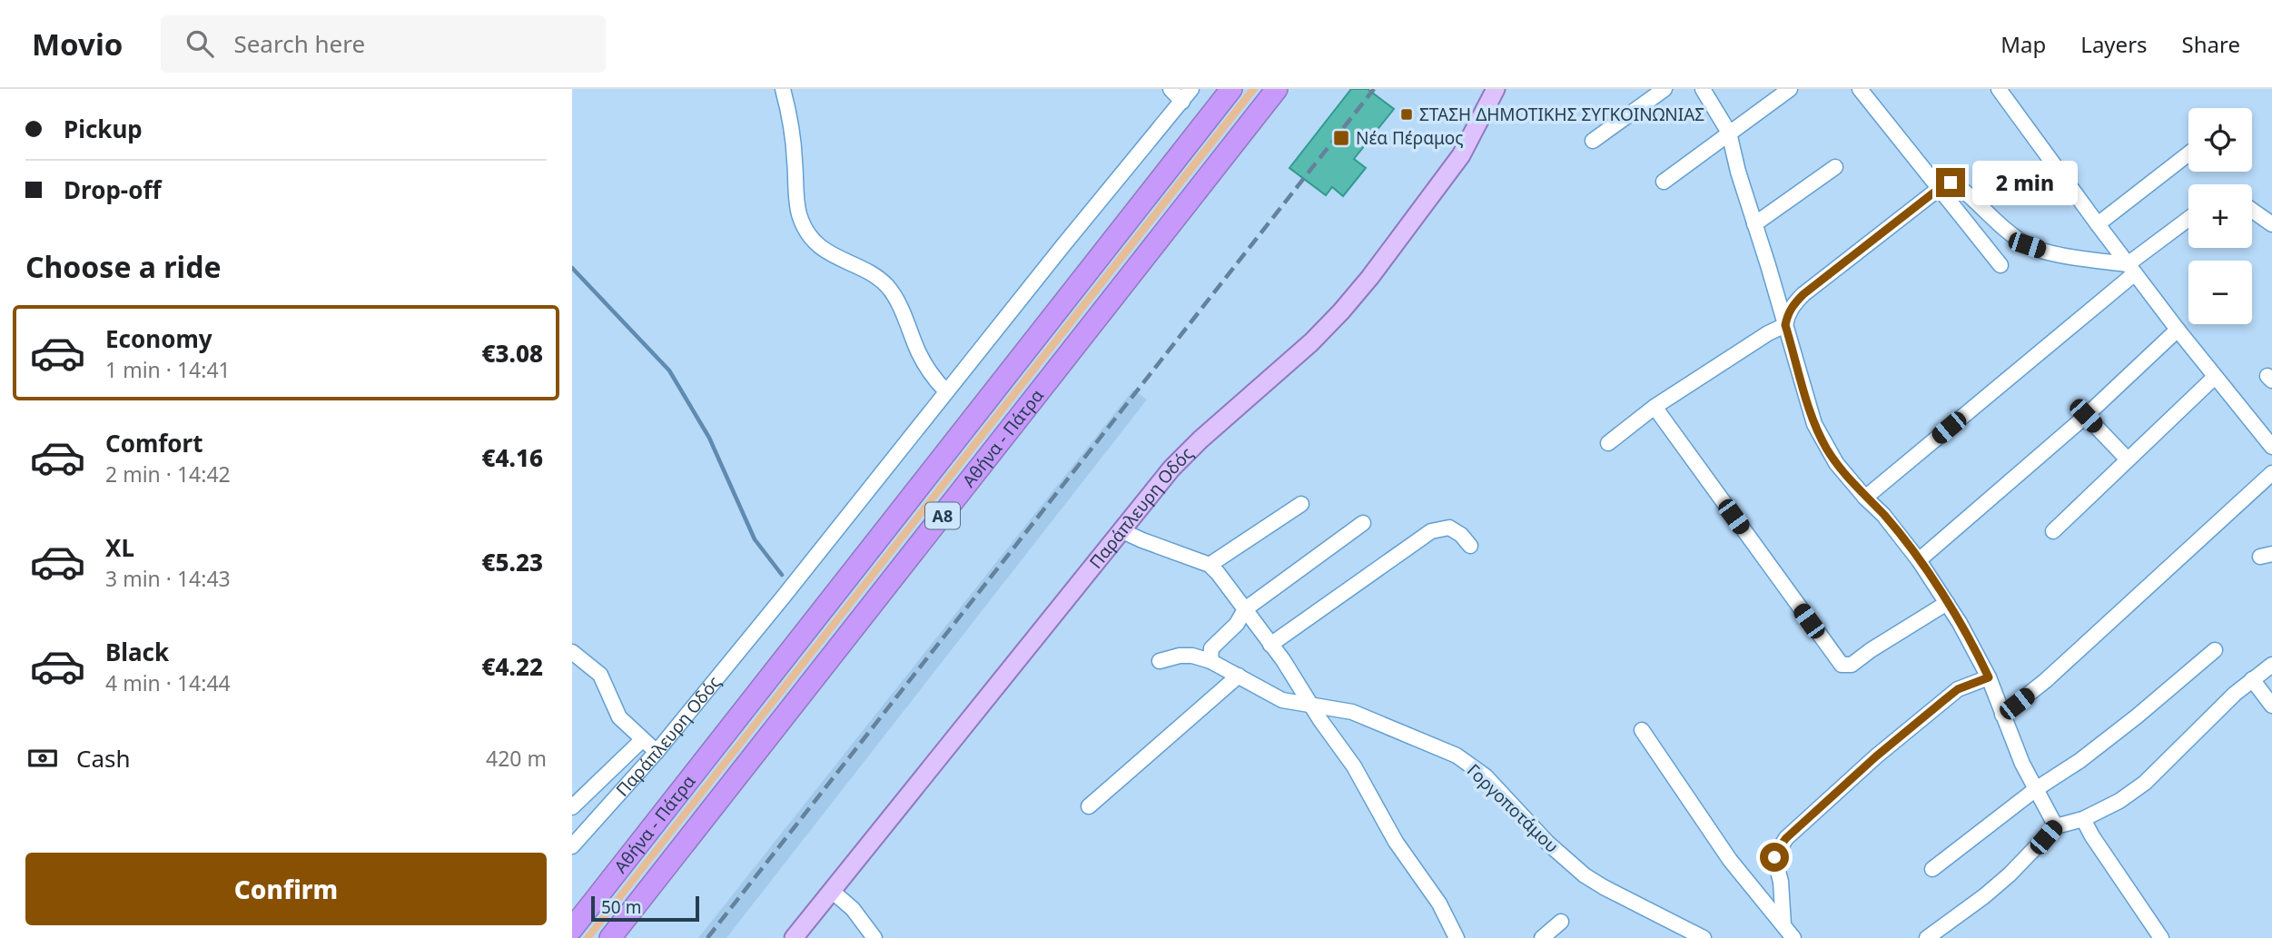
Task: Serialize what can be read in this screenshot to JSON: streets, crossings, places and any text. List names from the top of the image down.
{
  "streets": {
    "highway": ["Αθήνα - Πάτρα", "Α8"],
    "main road": ["Παράπλευρη Οδός"],
    "street": ["Γοργοποτάμου"]
  },
  "places": {
    "transit": ["ΣΤΑΣΗ ΔΗΜΟΤΙΚΗΣ ΣΥΓΚΟΙΝΩΝΙΑΣ", "Νέα Πέραμος"]
  },
  "scale_bar": "50 m",
  "page": {
    "header": "Movio",
    "search": "Search here",
    "nav": ["Map", "Layers", "Share"],
    "banner": ["Pickup", "Drop-off"],
    "map_buttons": ["+", "−"],
    "bubble": "2 min",
    "heading": "Choose a ride",
    "list": [
      {
        "name": "Economy",
        "note": "1 min · 14:41",
        "value": "€3.08"
      },
      {
        "name": "Comfort",
        "note": "2 min · 14:42",
        "value": "€4.16"
      },
      {
        "name": "XL",
        "note": "3 min · 14:43",
        "value": "€5.23"
      },
      {
        "name": "Black",
        "note": "4 min · 14:44",
        "value": "€4.22"
      }
    ],
    "pay": ["Cash", "420 m"],
    "buttons": "Confirm",
    "scale": "50 m"
  }
}
